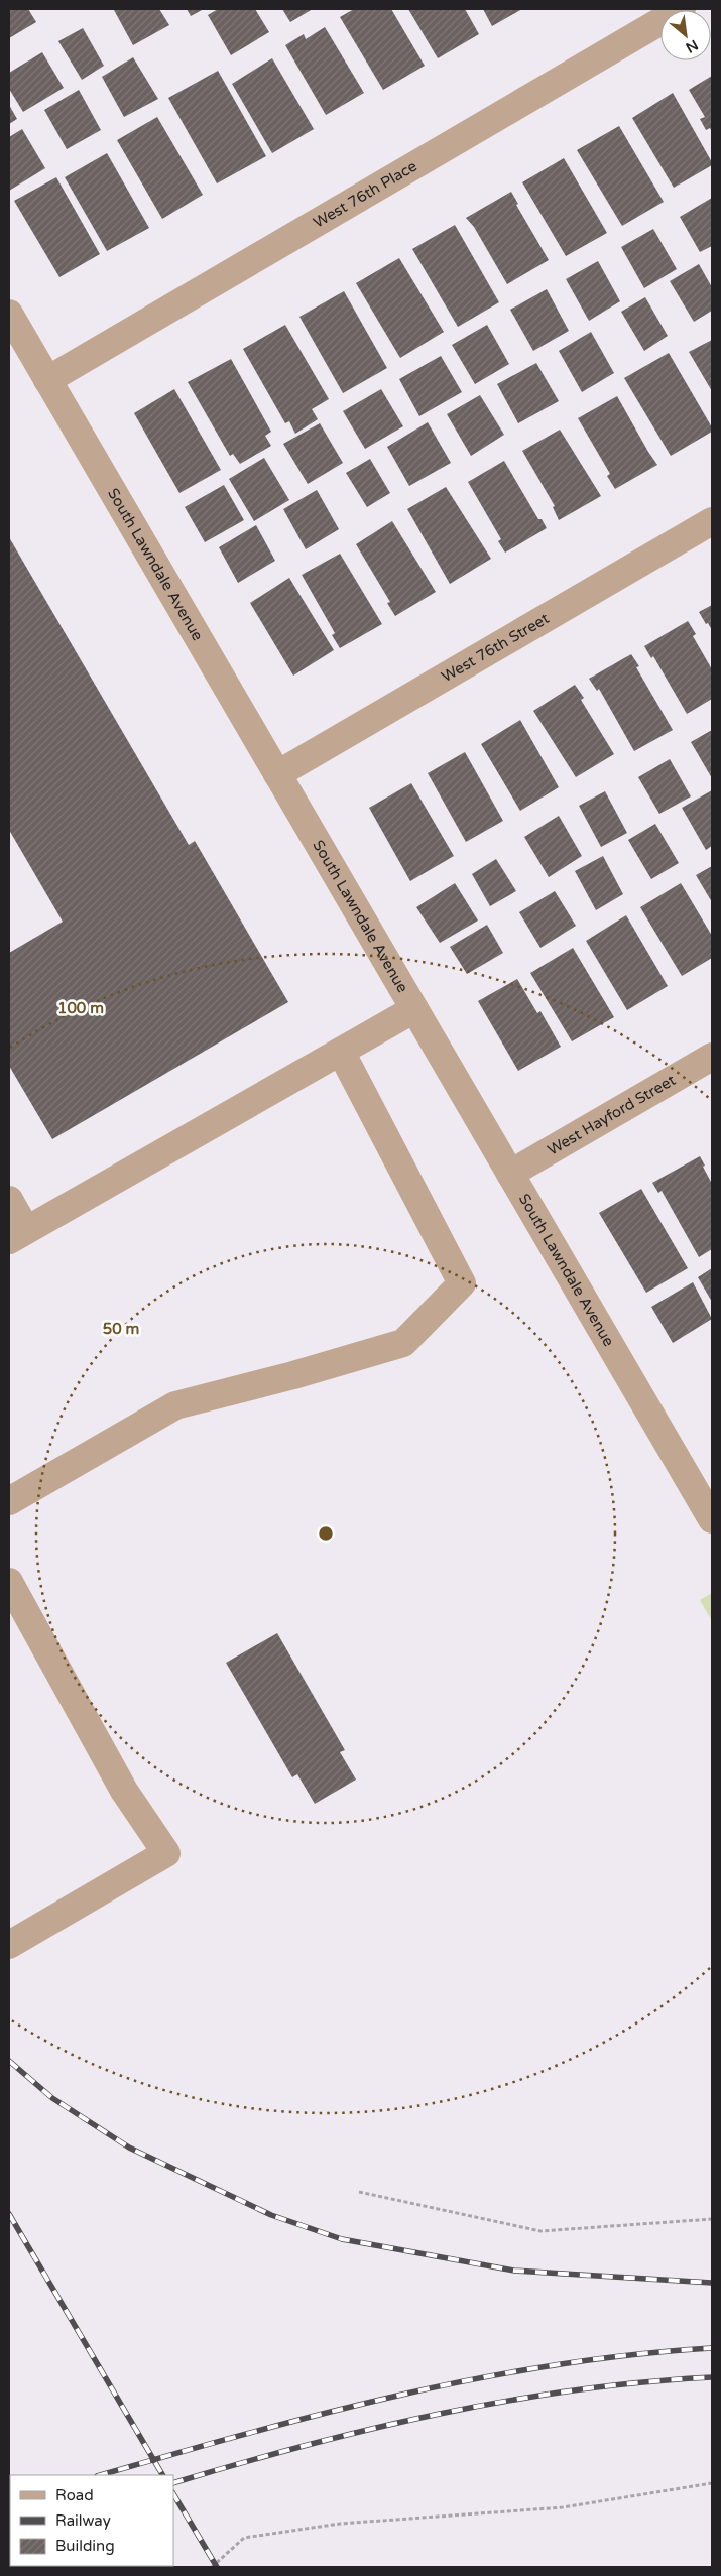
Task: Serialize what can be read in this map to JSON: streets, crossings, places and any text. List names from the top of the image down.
{
  "streets": {
    "street": [
      "West 76th Place",
      "South Lawndale Avenue",
      "West 76th Street",
      "West Hayford Street"
    ]
  },
  "crossings": [
    ["West 76th Place", "South Lawndale Avenue"],
    ["South Lawndale Avenue", "West 76th Street"],
    ["South Lawndale Avenue", "West Hayford Street"]
  ],
  "legend": ["Road", "Railway", "Building"],
  "north": "bottom right",
  "rings": ["100 m", "50 m"]
}
